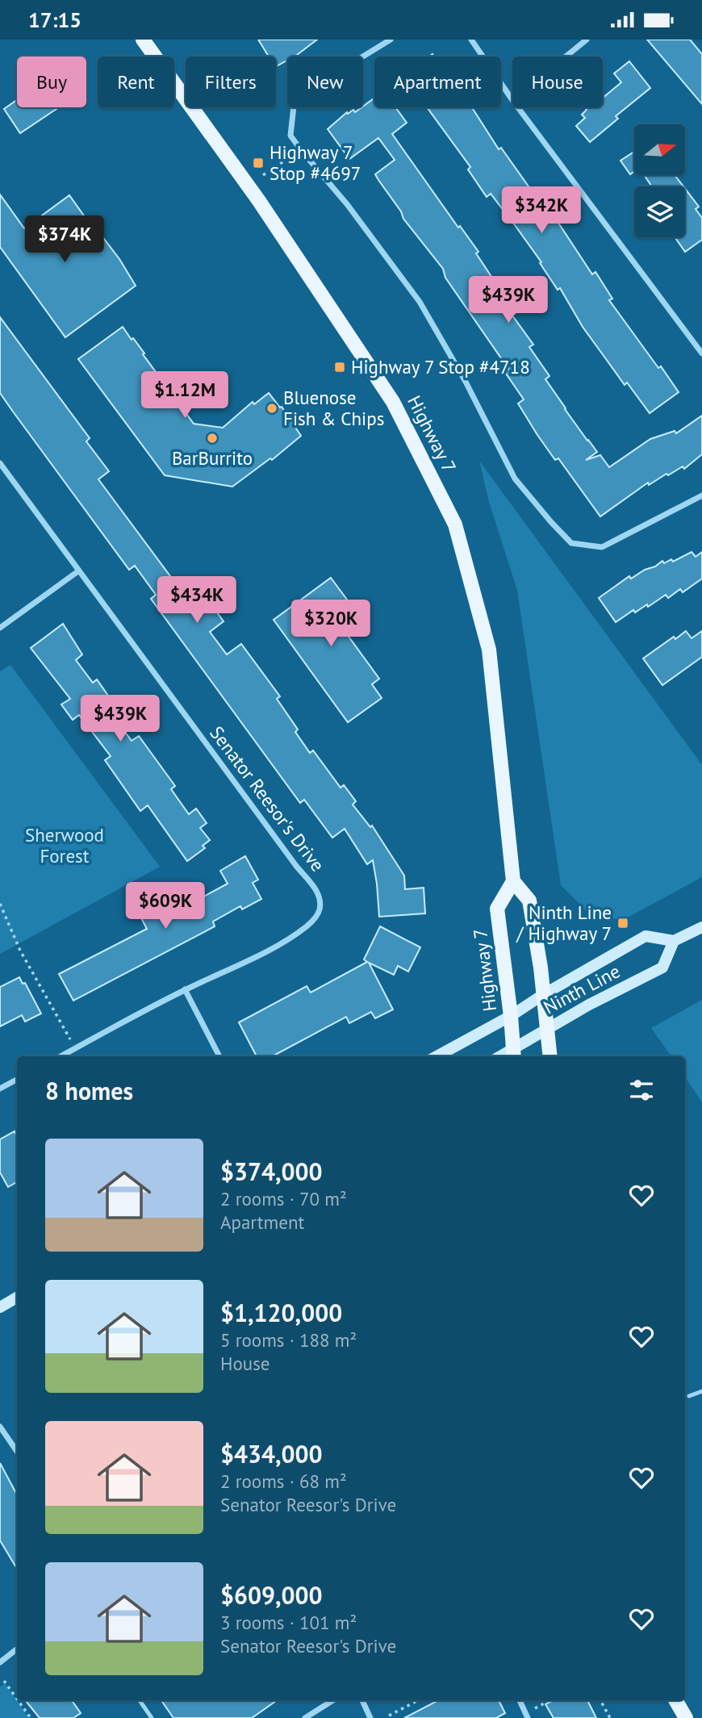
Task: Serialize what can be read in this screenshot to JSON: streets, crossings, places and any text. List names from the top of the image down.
{
  "streets": {
    "main road": ["Highway 7", "Ninth Line"],
    "street": ["Senator Reesor's Drive"]
  },
  "crossings": [
    ["Highway 7", "Ninth Line"]
  ],
  "parks": ["Sherwood Forest"],
  "places": {
    "transit": ["Highway 7 Stop #4697", "Highway 7 Stop #4718", "Ninth Line / Highway 7"],
    "other": ["Bluenose Fish & Chips", "BarBurrito"]
  },
  "north": "right",
  "page": {
    "status": "17:15",
    "chip": [
      "Buy",
      "Rent",
      "Filters",
      "New",
      "Apartment",
      "House"
    ],
    "price": [
      "$342K",
      "$374K",
      "$439K",
      "$1.12M",
      "$434K",
      "$320K",
      "$439K",
      "$609K"
    ],
    "heading": "8 homes",
    "list": [
      {
        "name": "$374,000",
        "note": "2 rooms · 70 m² · Apartment"
      },
      {
        "name": "$1,120,000",
        "note": "5 rooms · 188 m² · House"
      },
      {
        "name": "$434,000",
        "note": "2 rooms · 68 m² · Senator Reesor's Drive"
      },
      {
        "name": "$609,000",
        "note": "3 rooms · 101 m² · Senator Reesor's Drive"
      }
    ]
  }
}
